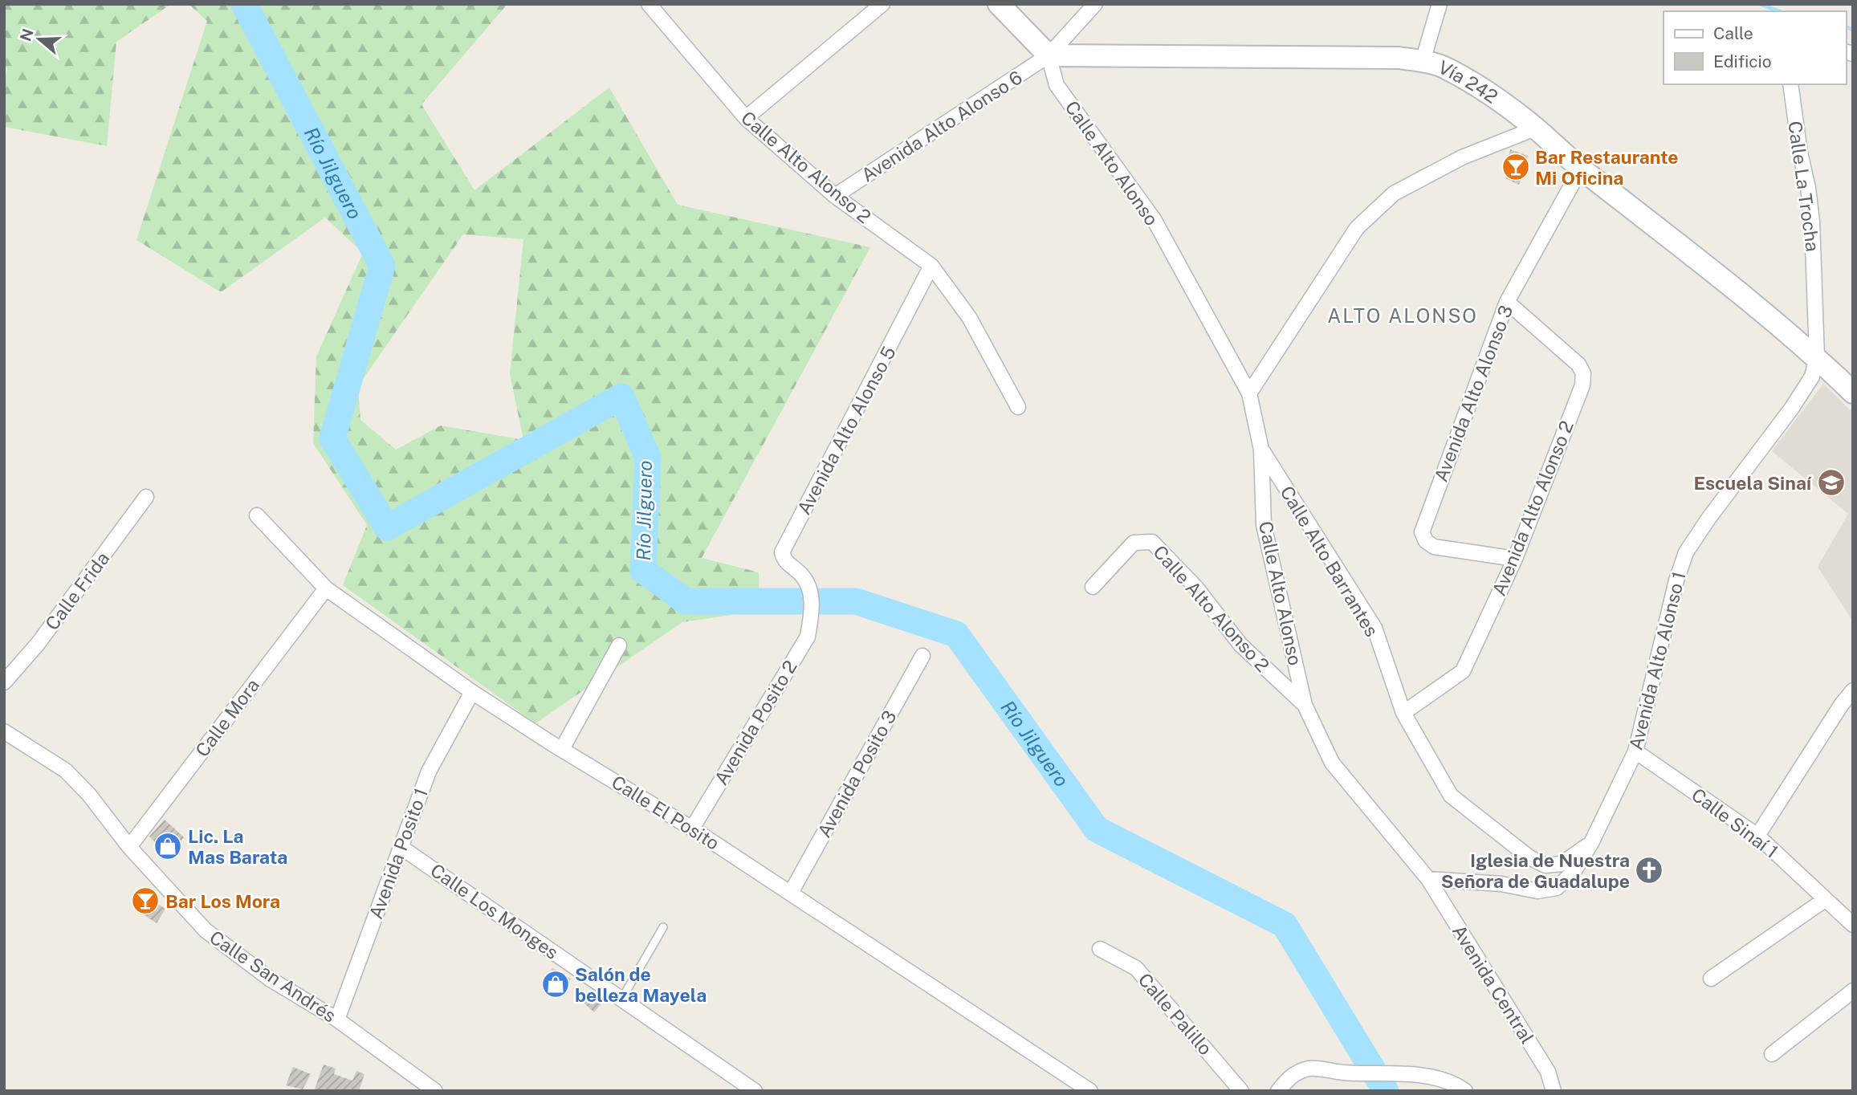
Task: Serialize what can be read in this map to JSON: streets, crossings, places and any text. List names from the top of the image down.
{
  "streets": {
    "main road": ["Vía 242"],
    "street": [
      "Avenida Alto Alonso 6",
      "Calle Alto Alonso",
      "Calle Alto Alonso 2",
      "Calle La Trocha",
      "Avenida Alto Alonso 3",
      "Avenida Alto Alonso 5",
      "Avenida Alto Alonso 2",
      "Calle Alto Barrantes",
      "Calle Frida",
      "Avenida Alto Alonso 1",
      "Calle Mora",
      "Avenida Posito 2",
      "Avenida Posito 3",
      "Calle El Posito",
      "Calle Sinaí 1",
      "Avenida Posito 1",
      "Calle Los Monges",
      "Calle San Andrés",
      "Avenida Central",
      "Calle Palillo"
    ]
  },
  "crossings": [
    ["Vía 242", "Avenida Alto Alonso 6"],
    ["Vía 242", "Calle Alto Alonso"],
    ["Vía 242", "Calle La Trocha"],
    ["Vía 242", "Avenida Alto Alonso 3"],
    ["Vía 242", "Avenida Alto Alonso 1"],
    ["Avenida Alto Alonso 6", "Calle Alto Alonso"],
    ["Avenida Alto Alonso 6", "Calle Alto Alonso 2"],
    ["Calle Alto Alonso", "Calle Alto Alonso 2"],
    ["Calle Alto Alonso", "Calle Alto Barrantes"],
    ["Calle Alto Alonso", "Avenida Alto Alonso 1"],
    ["Calle Alto Alonso", "Avenida Central"],
    ["Calle Alto Alonso 2", "Avenida Alto Alonso 5"],
    ["Calle La Trocha", "Avenida Alto Alonso 1"],
    ["Avenida Alto Alonso 3", "Avenida Alto Alonso 2"],
    ["Avenida Alto Alonso 5", "Avenida Posito 2"],
    ["Avenida Alto Alonso 2", "Calle Alto Barrantes"],
    ["Calle Alto Barrantes", "Avenida Alto Alonso 1"],
    ["Avenida Alto Alonso 1", "Calle Sinaí 1"],
    ["Avenida Alto Alonso 1", "Avenida Central"],
    ["Calle Mora", "Calle El Posito"],
    ["Calle Mora", "Calle San Andrés"],
    ["Avenida Posito 2", "Calle El Posito"],
    ["Avenida Posito 3", "Calle El Posito"],
    ["Calle El Posito", "Avenida Posito 1"],
    ["Avenida Posito 1", "Calle Los Monges"],
    ["Avenida Posito 1", "Calle San Andrés"]
  ],
  "districts": ["ALTO ALONSO"],
  "water": ["Río Jilguero"],
  "places": {
    "bar": ["Bar Restaurante Mi Oficina", "Bar Los Mora"],
    "school or university": ["Escuela Sinaí"],
    "shop": ["Lic. La Mas Barata", "Salón de belleza Mayela"],
    "church": ["Iglesia de Nuestra Señora de Guadalupe"]
  },
  "legend": ["Calle", "Edificio"],
  "north": "left"
}
